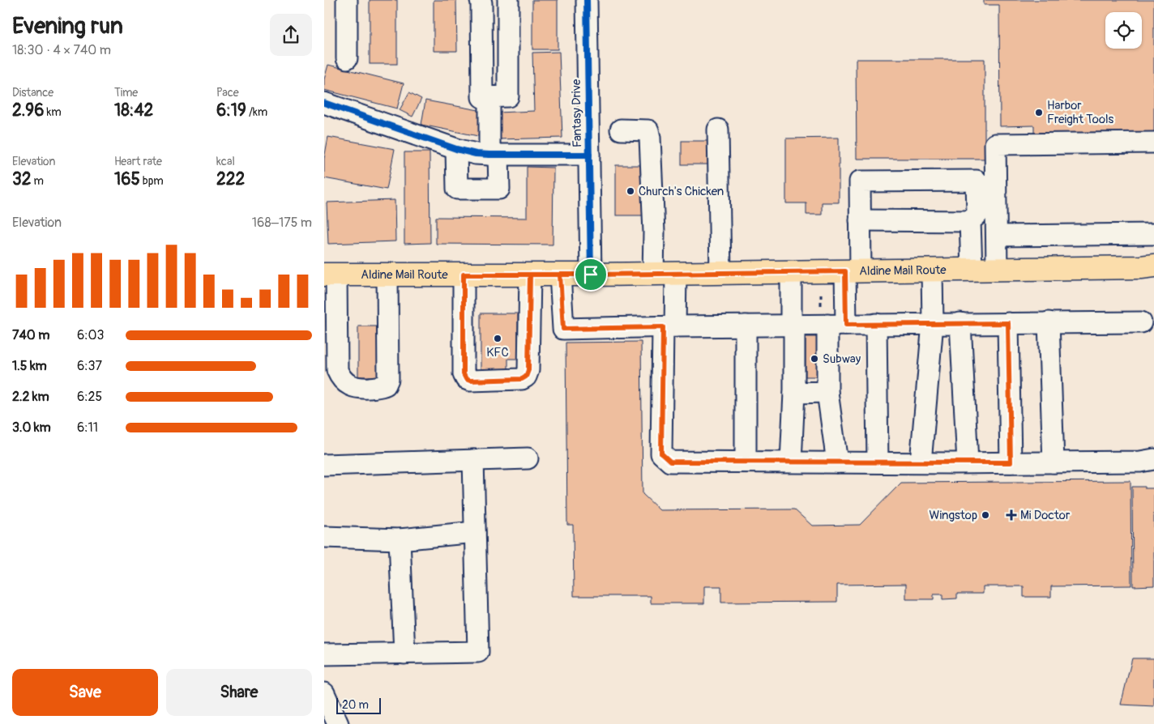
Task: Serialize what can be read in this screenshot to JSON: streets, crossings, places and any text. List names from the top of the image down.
{
  "streets": {
    "main road": ["Aldine Mail Route"],
    "street": ["Fantasy Drive"]
  },
  "crossings": [
    ["Fantasy Drive", "Aldine Mail Route"]
  ],
  "places": {
    "other": [
      "Harbor Freight Tools",
      "Church's Chicken",
      "KFC",
      "Subway",
      "Wingstop"
    ],
    "health": ["Mi Doctor"]
  },
  "scale_bar": "20 m",
  "page": {
    "heading": ["Evening run", "18:30 · 4 × 740 m"],
    "stats": [
      ["Distance", "2.96 km"],
      ["Time", "18:42"],
      ["Pace", "6:19 /km"],
      ["Elevation", "32 m"],
      ["Heart rate", "165 bpm"],
      ["kcal", "222"]
    ],
    "chart": ["Elevation", "168–175 m"],
    "list": [
      {
        "name": "740 m",
        "note": "6:03"
      },
      {
        "name": "1.5 km",
        "note": "6:37"
      },
      {
        "name": "2.2 km",
        "note": "6:25"
      },
      {
        "name": "3.0 km",
        "note": "6:11"
      }
    ],
    "buttons": ["Save", "Share"],
    "scale": "20 m"
  }
}
